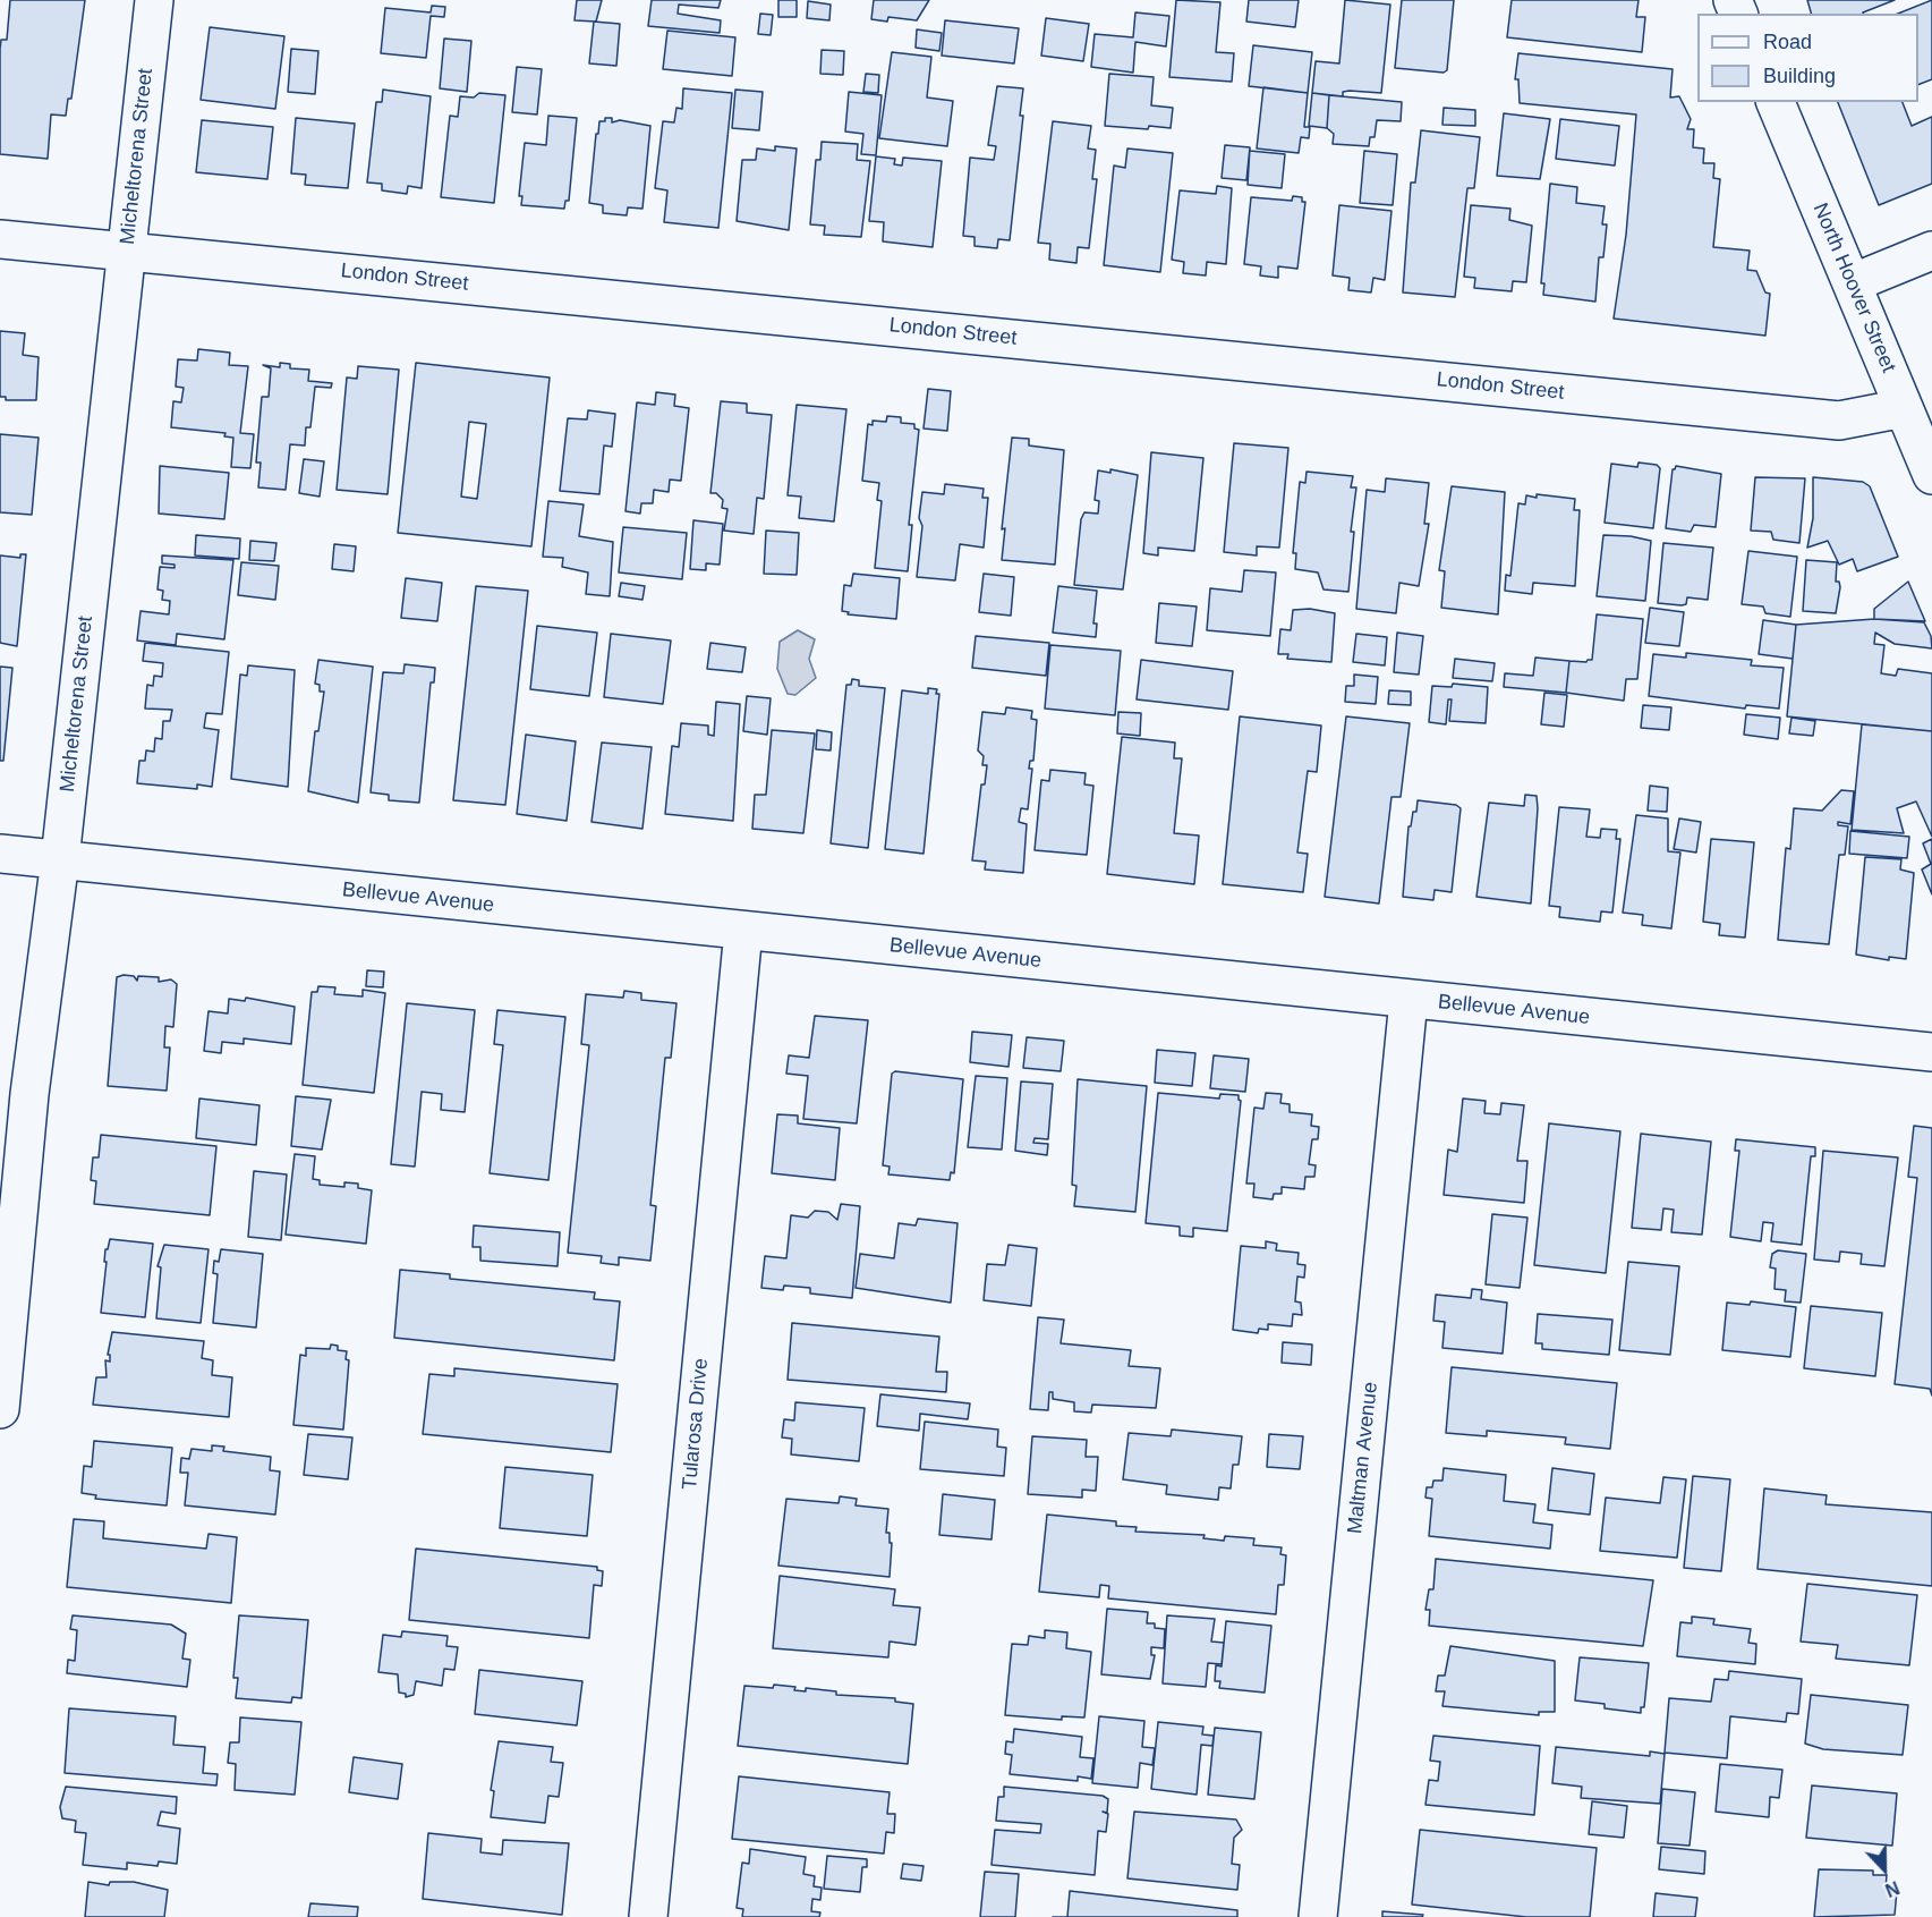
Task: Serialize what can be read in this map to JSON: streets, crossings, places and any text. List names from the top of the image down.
{
  "streets": {
    "street": [
      "Micheltorena Street",
      "London Street",
      "North Hoover Street",
      "Bellevue Avenue",
      "Tularosa Drive",
      "Maltman Avenue"
    ]
  },
  "crossings": [
    ["Micheltorena Street", "London Street"],
    ["Micheltorena Street", "Bellevue Avenue"],
    ["London Street", "North Hoover Street"],
    ["Bellevue Avenue", "Tularosa Drive"],
    ["Bellevue Avenue", "Maltman Avenue"]
  ],
  "legend": ["Road", "Building"],
  "north": "bottom"
}
